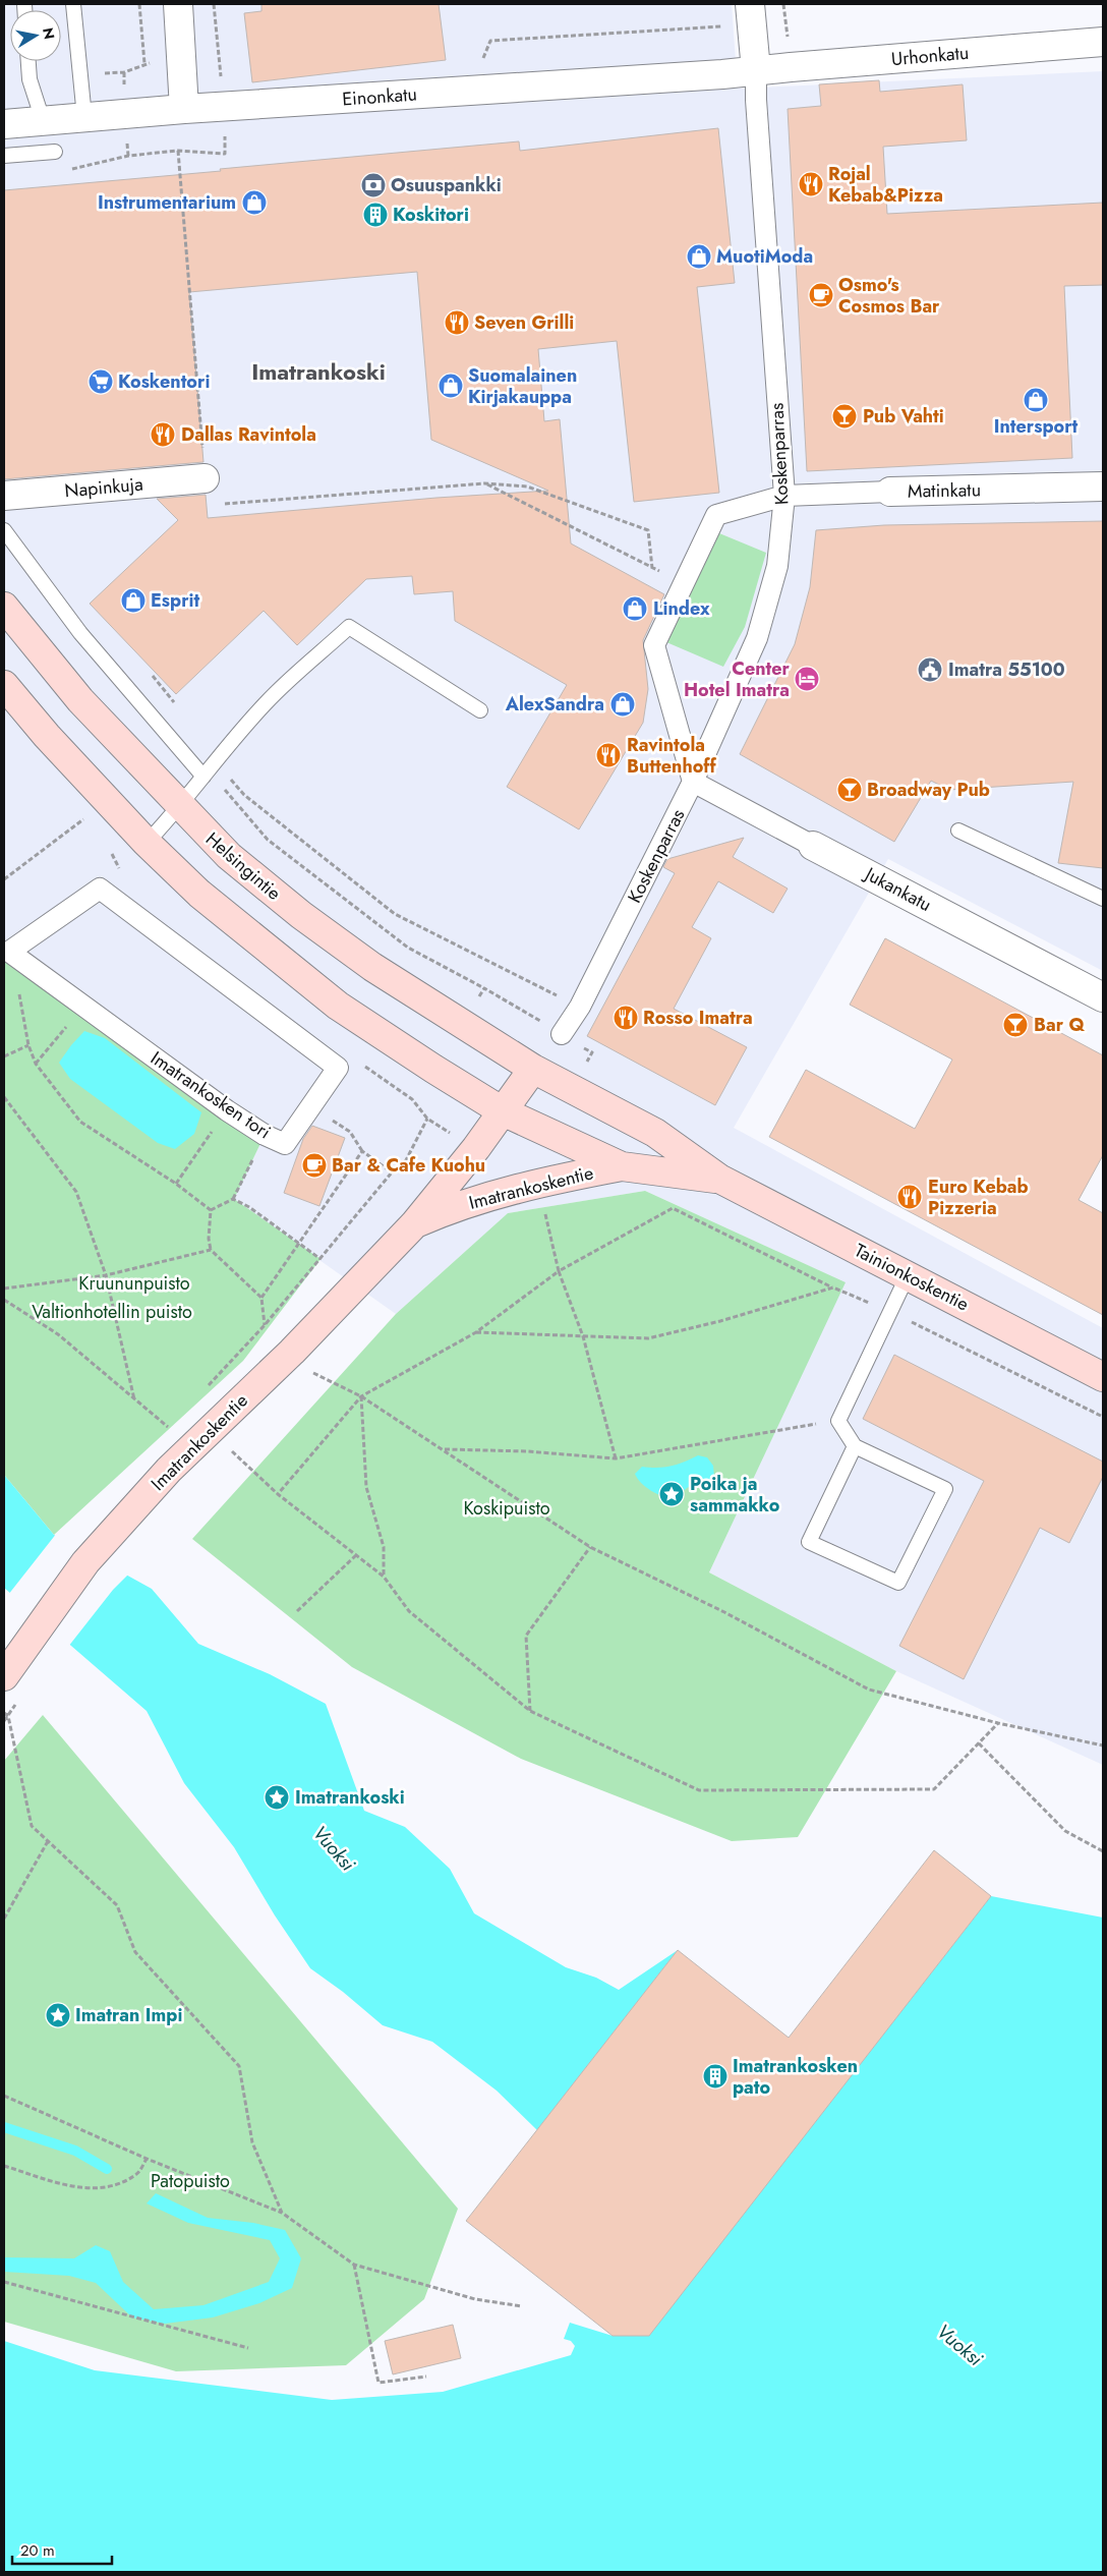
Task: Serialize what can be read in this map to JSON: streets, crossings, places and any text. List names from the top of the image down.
{
  "streets": {
    "main road": ["Helsingintie", "Imatrankoskentie", "Tainionkoskentie"],
    "street": [
      "Urhonkatu",
      "Einonkatu",
      "Koskenparras",
      "Napinkuja",
      "Matinkatu",
      "Jukankatu",
      "Imatrankosken tori"
    ]
  },
  "crossings": [
    ["Urhonkatu", "Einonkatu"],
    ["Urhonkatu", "Koskenparras"],
    ["Einonkatu", "Koskenparras"],
    ["Koskenparras", "Matinkatu"],
    ["Koskenparras", "Jukankatu"],
    ["Matinkatu", "Jukankatu"],
    ["Helsingintie", "Imatrankoskentie"],
    ["Helsingintie", "Tainionkoskentie"],
    ["Imatrankoskentie", "Tainionkoskentie"]
  ],
  "districts": ["Imatrankoski"],
  "water": ["Vuoksi"],
  "parks": [
    "Kruununpuisto",
    "Valtionhotellin puisto",
    "Koskipuisto",
    "Patopuisto"
  ],
  "places": {
    "restaurant": [
      "Rojal Kebab&Pizza",
      "Seven Grilli",
      "Dallas Ravintola",
      "Ravintola Buttenhoff",
      "Rosso Imatra",
      "Euro Kebab Pizzeria"
    ],
    "bank": ["Osuuspankki"],
    "shop": [
      "Instrumentarium",
      "MuotiModa",
      "Suomalainen Kirjakauppa",
      "Intersport",
      "Esprit",
      "Lindex",
      "AlexSandra"
    ],
    "building": ["Koskitori", "Imatrankosken pato"],
    "cafe": ["Osmo's Cosmos Bar", "Bar & Cafe Kuohu"],
    "supermarket": ["Koskentori"],
    "bar": ["Pub Vahti", "Broadway Pub", "Bar Q"],
    "public building": ["Imatra 55100"],
    "hotel": ["Center Hotel Imatra"],
    "place": ["Poika ja sammakko", "Imatrankoski", "Imatran Impi"]
  },
  "scale_bar": "20 m",
  "north": "right"
}
